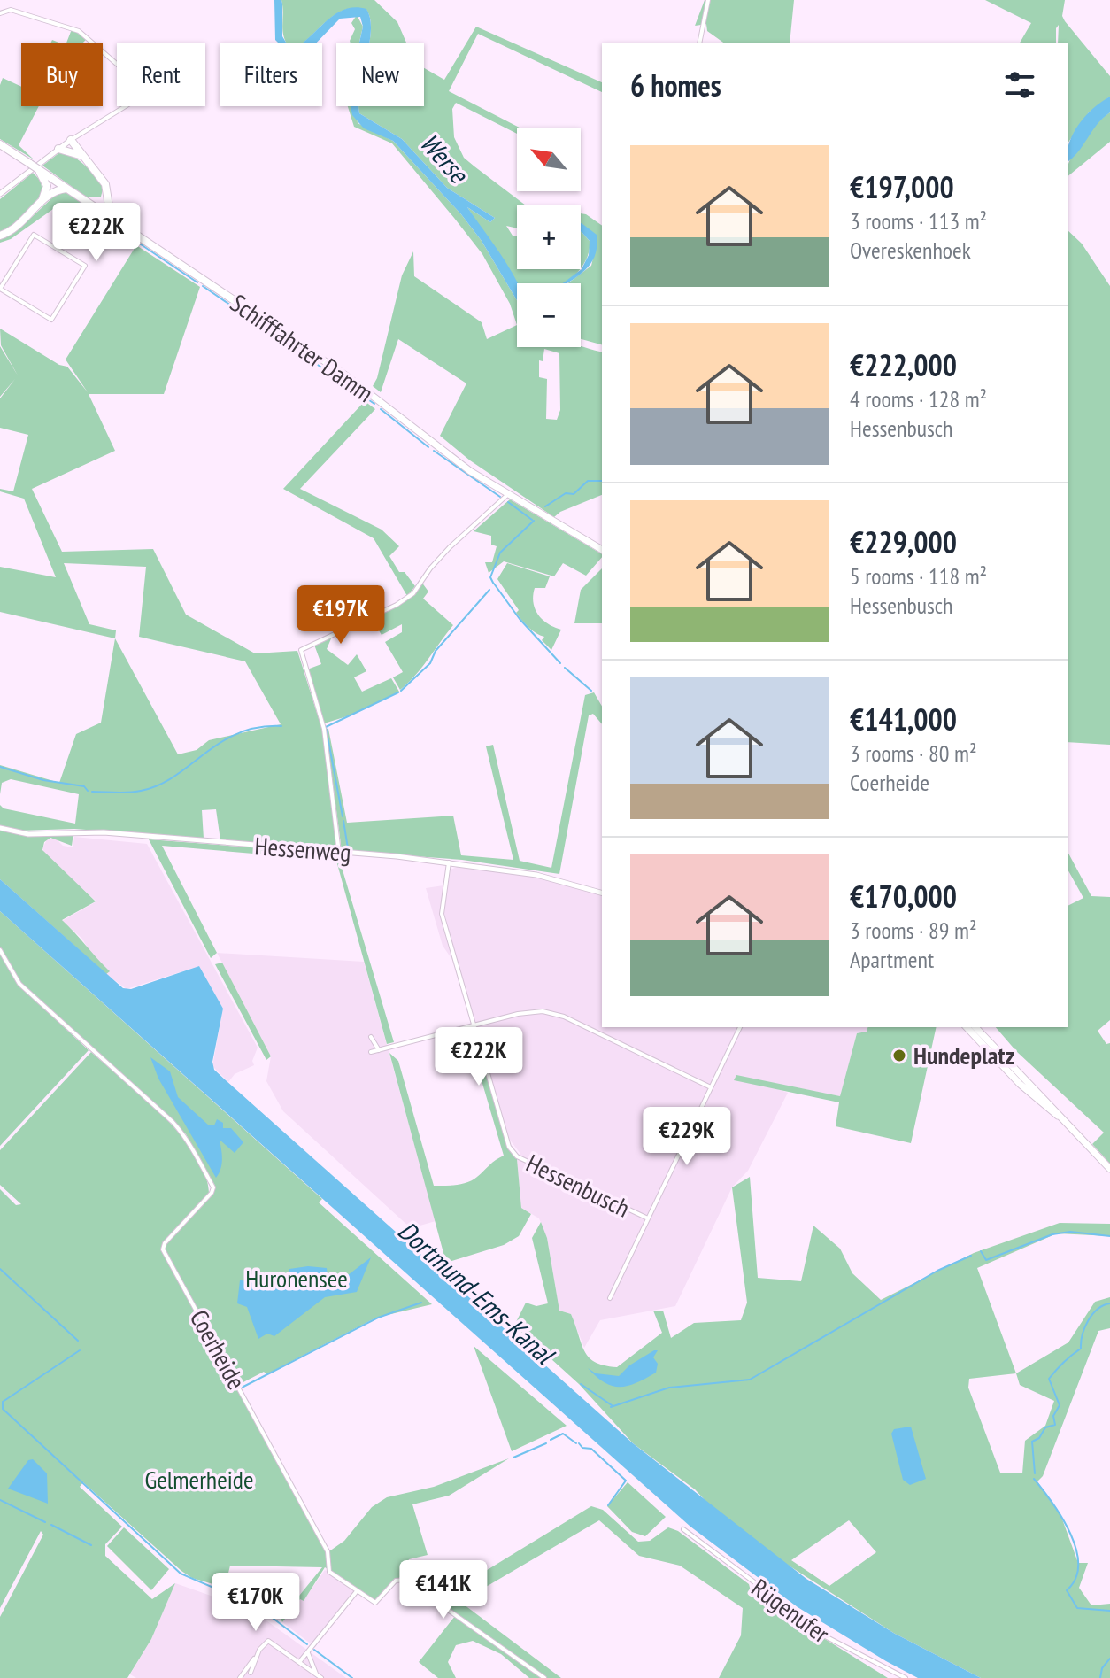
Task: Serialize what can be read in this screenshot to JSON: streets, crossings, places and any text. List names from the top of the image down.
{
  "streets": {
    "highway": ["Schifffahrter Damm"],
    "street": [
      "Hessenweg",
      "Hessenbusch",
      "Coerheide",
      "Rügenufer"
    ]
  },
  "crossings": [
    ["Hessenweg", "Hessenbusch"]
  ],
  "water": ["Werse", "Dortmund-Ems-Kanal"],
  "parks": ["Huronensee", "Gelmerheide"],
  "places": ["Hundeplatz"],
  "north": "top left",
  "page": {
    "chip": [
      "Buy",
      "Rent",
      "Filters",
      "New"
    ],
    "heading": "6 homes",
    "map_buttons": ["+", "−"],
    "list": [
      {
        "name": "€197,000",
        "note": "3 rooms · 113 m² · Overeskenhoek"
      },
      {
        "name": "€222,000",
        "note": "4 rooms · 128 m² · Hessenbusch"
      },
      {
        "name": "€229,000",
        "note": "5 rooms · 118 m² · Hessenbusch"
      },
      {
        "name": "€141,000",
        "note": "3 rooms · 80 m² · Coerheide"
      },
      {
        "name": "€170,000",
        "note": "3 rooms · 89 m² · Apartment"
      }
    ],
    "price": [
      "€222K",
      "€197K",
      "€222K",
      "€229K",
      "€141K",
      "€170K"
    ]
  }
}
